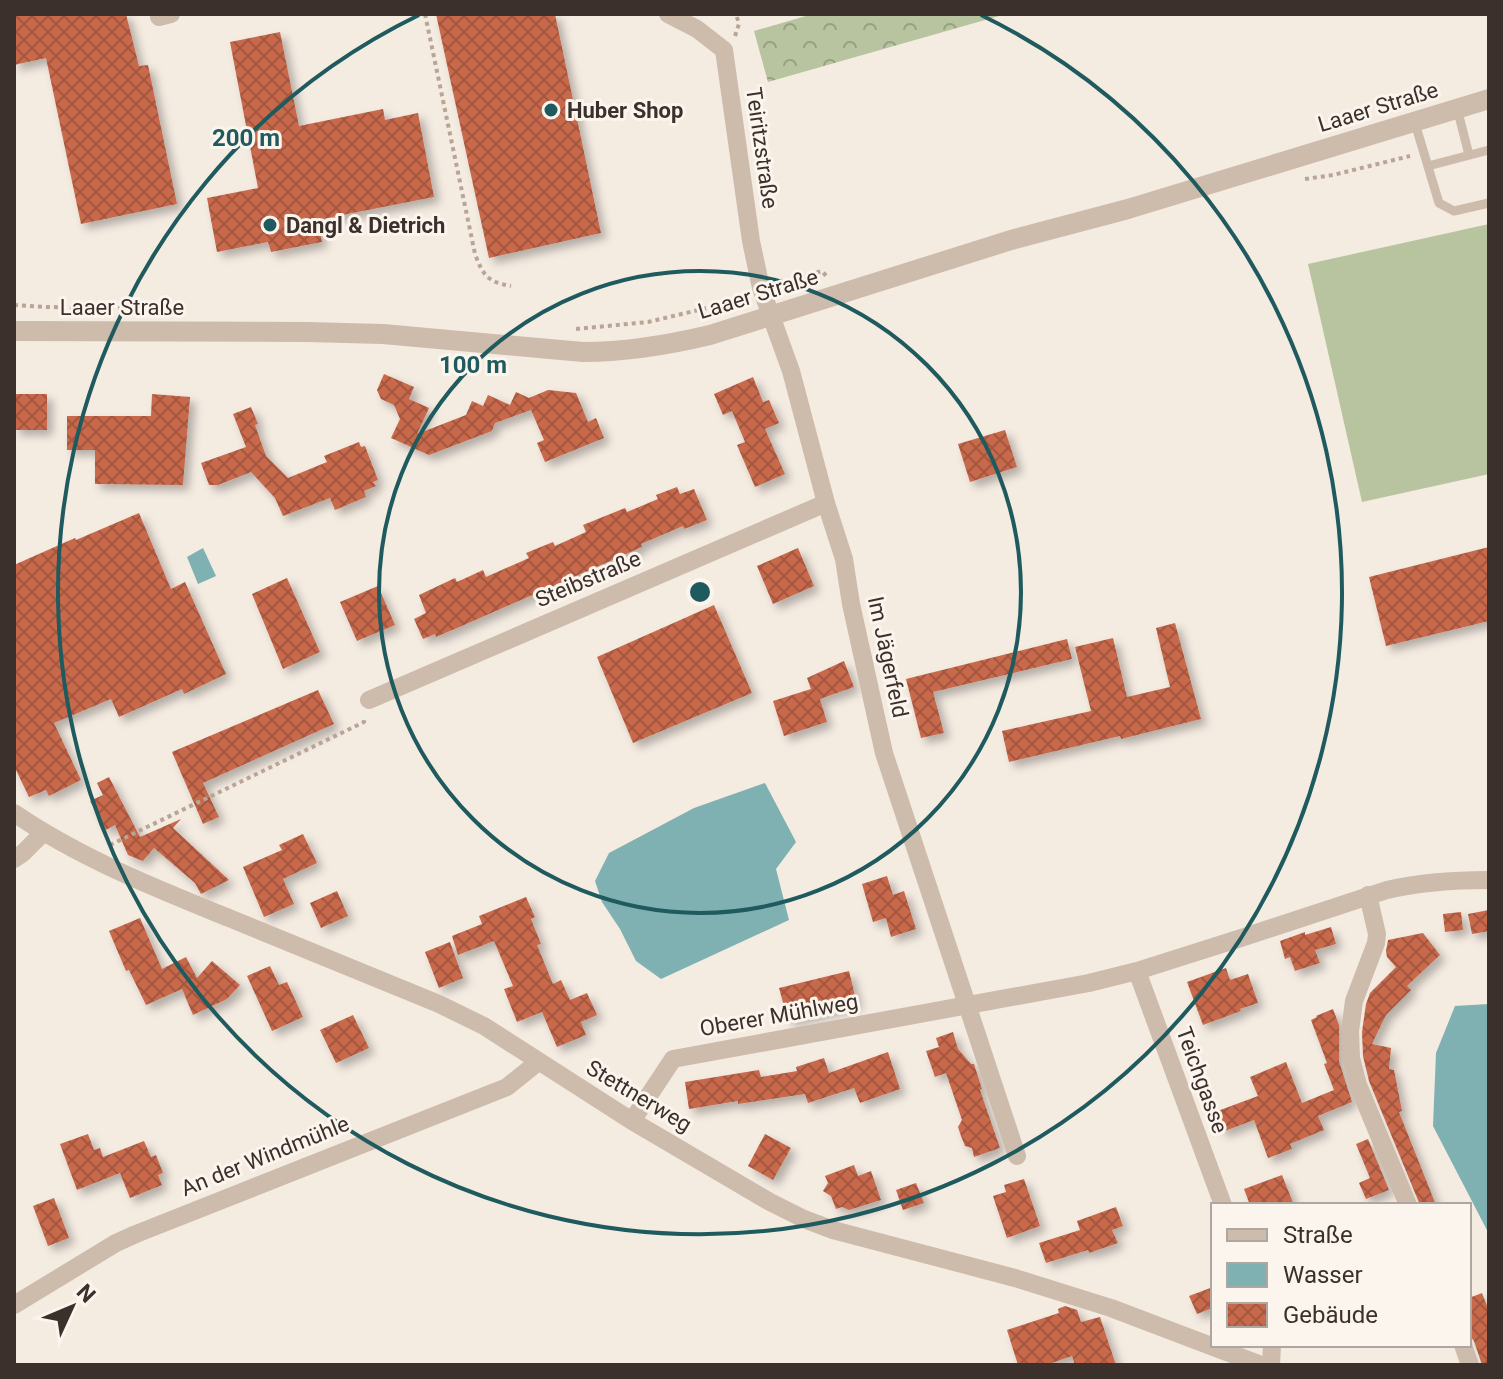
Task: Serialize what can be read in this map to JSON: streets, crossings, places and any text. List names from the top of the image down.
{
  "streets": {
    "street": [
      "Laaer Straße",
      "Teiritzstraße",
      "Steibstraße",
      "Im Jägerfeld",
      "Oberer Mühlweg",
      "Teichgasse",
      "Stettnerweg",
      "An der Windmühle"
    ]
  },
  "crossings": [
    ["Laaer Straße", "Teiritzstraße"],
    ["Laaer Straße", "Im Jägerfeld"],
    ["Teiritzstraße", "Im Jägerfeld"],
    ["Steibstraße", "Im Jägerfeld"],
    ["Im Jägerfeld", "Oberer Mühlweg"],
    ["Oberer Mühlweg", "Teichgasse"],
    ["Oberer Mühlweg", "Stettnerweg"],
    ["Stettnerweg", "An der Windmühle"]
  ],
  "places": ["Huber Shop", "Dangl & Dietrich"],
  "legend": ["Straße", "Wasser", "Gebäude"],
  "north": "top right",
  "rings": ["200 m", "100 m"]
}
